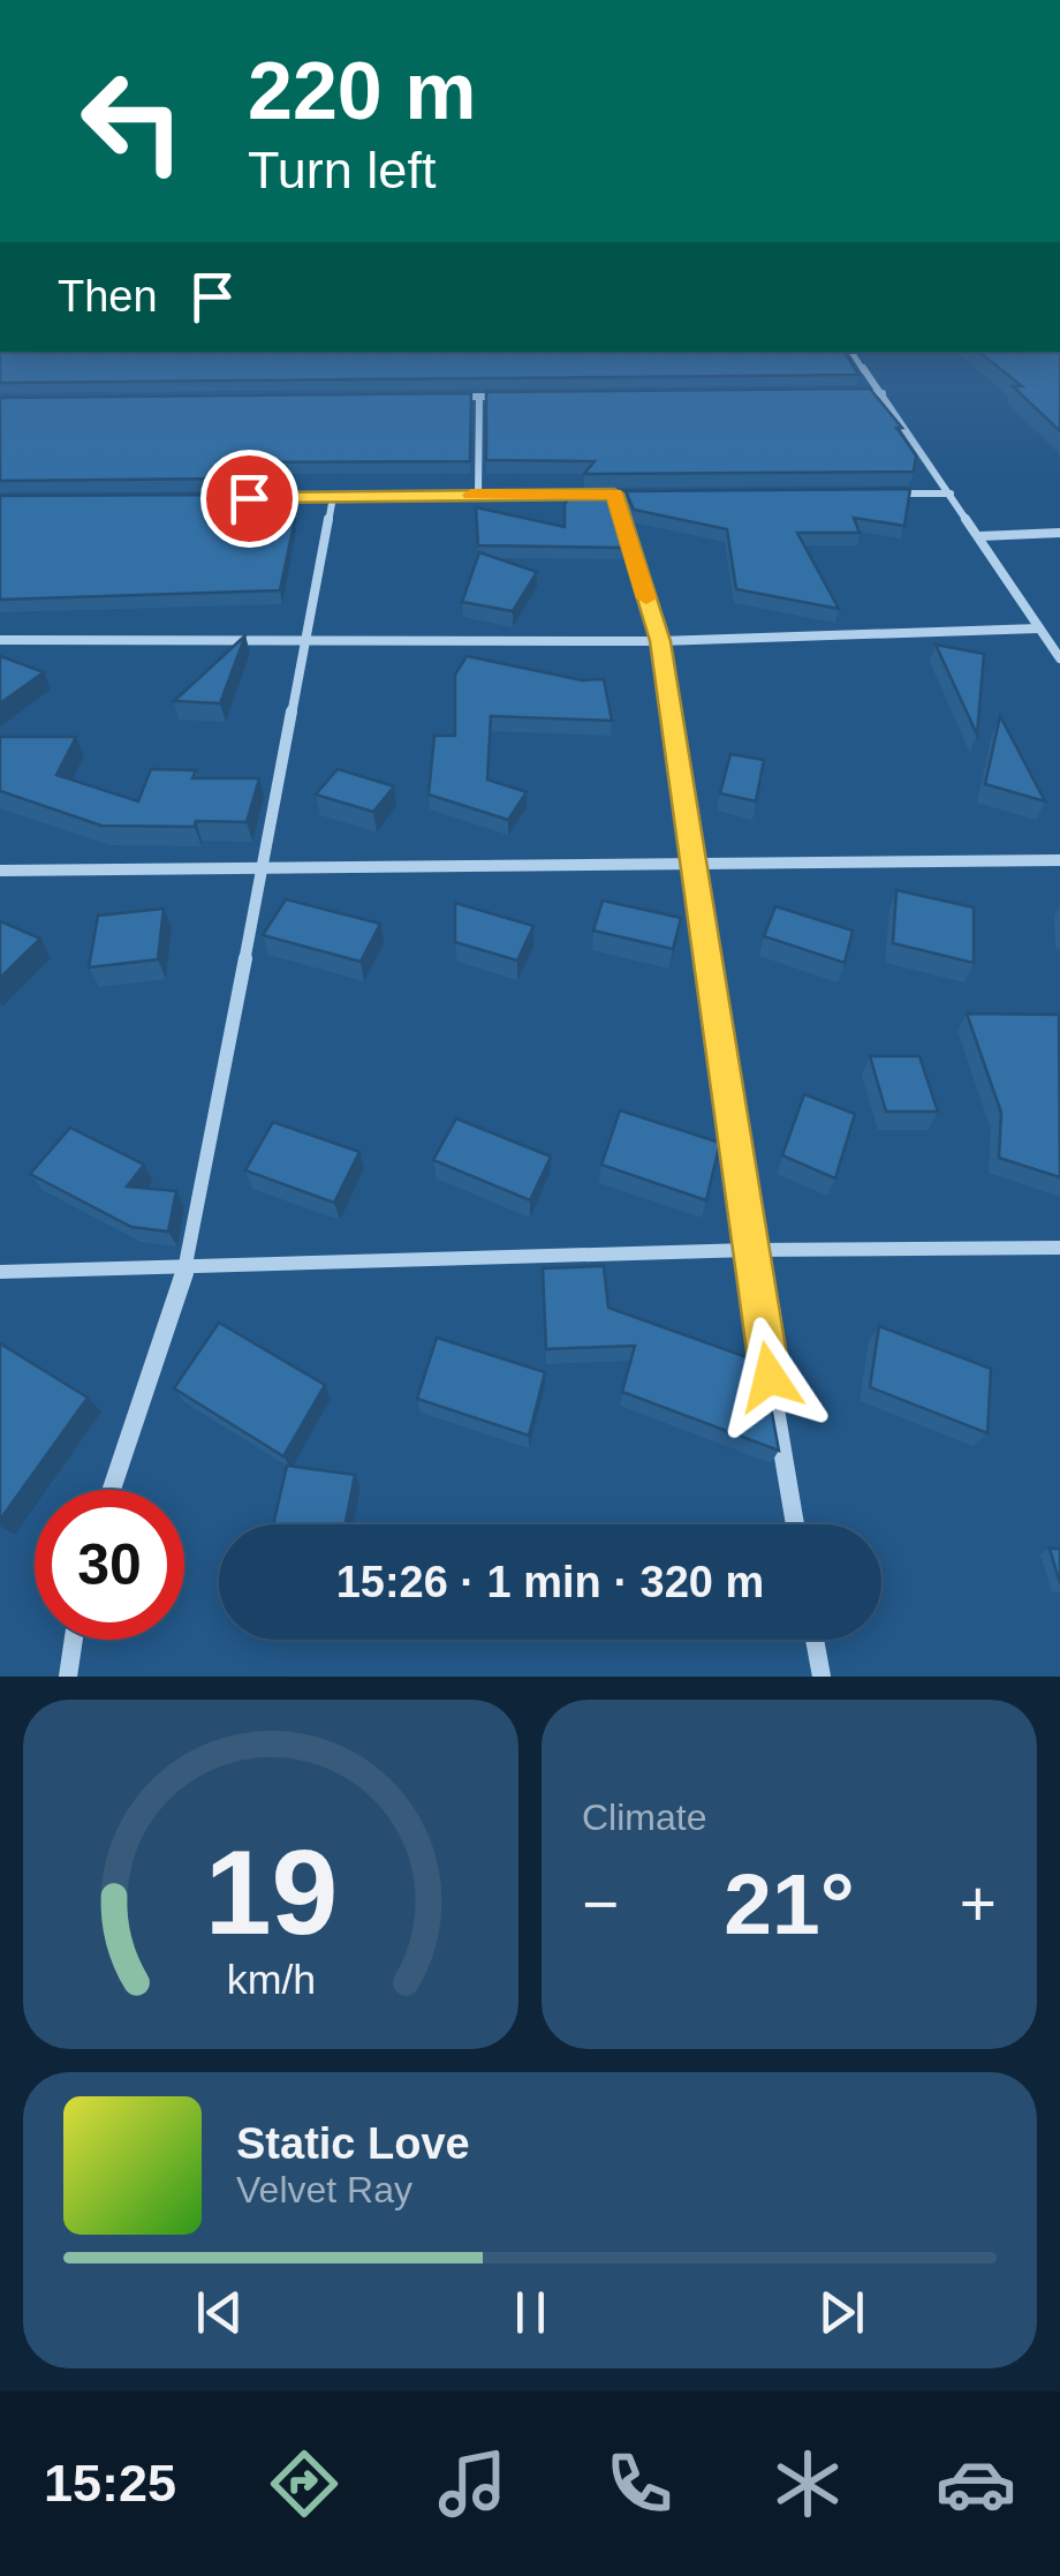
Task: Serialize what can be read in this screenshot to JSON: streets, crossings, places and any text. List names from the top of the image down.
{
  "page": {
    "turn": ["220 m", "Turn left"],
    "then": "Then",
    "limit": "30",
    "trip": "15:26 · 1 min · 320 m",
    "tile": "Climate",
    "heat": ["−", "21°", "+"],
    "song": ["Static Love", "Velvet Ray"],
    "tabs": "15:25",
    "gauge": ["19", "km/h"]
  }
}
